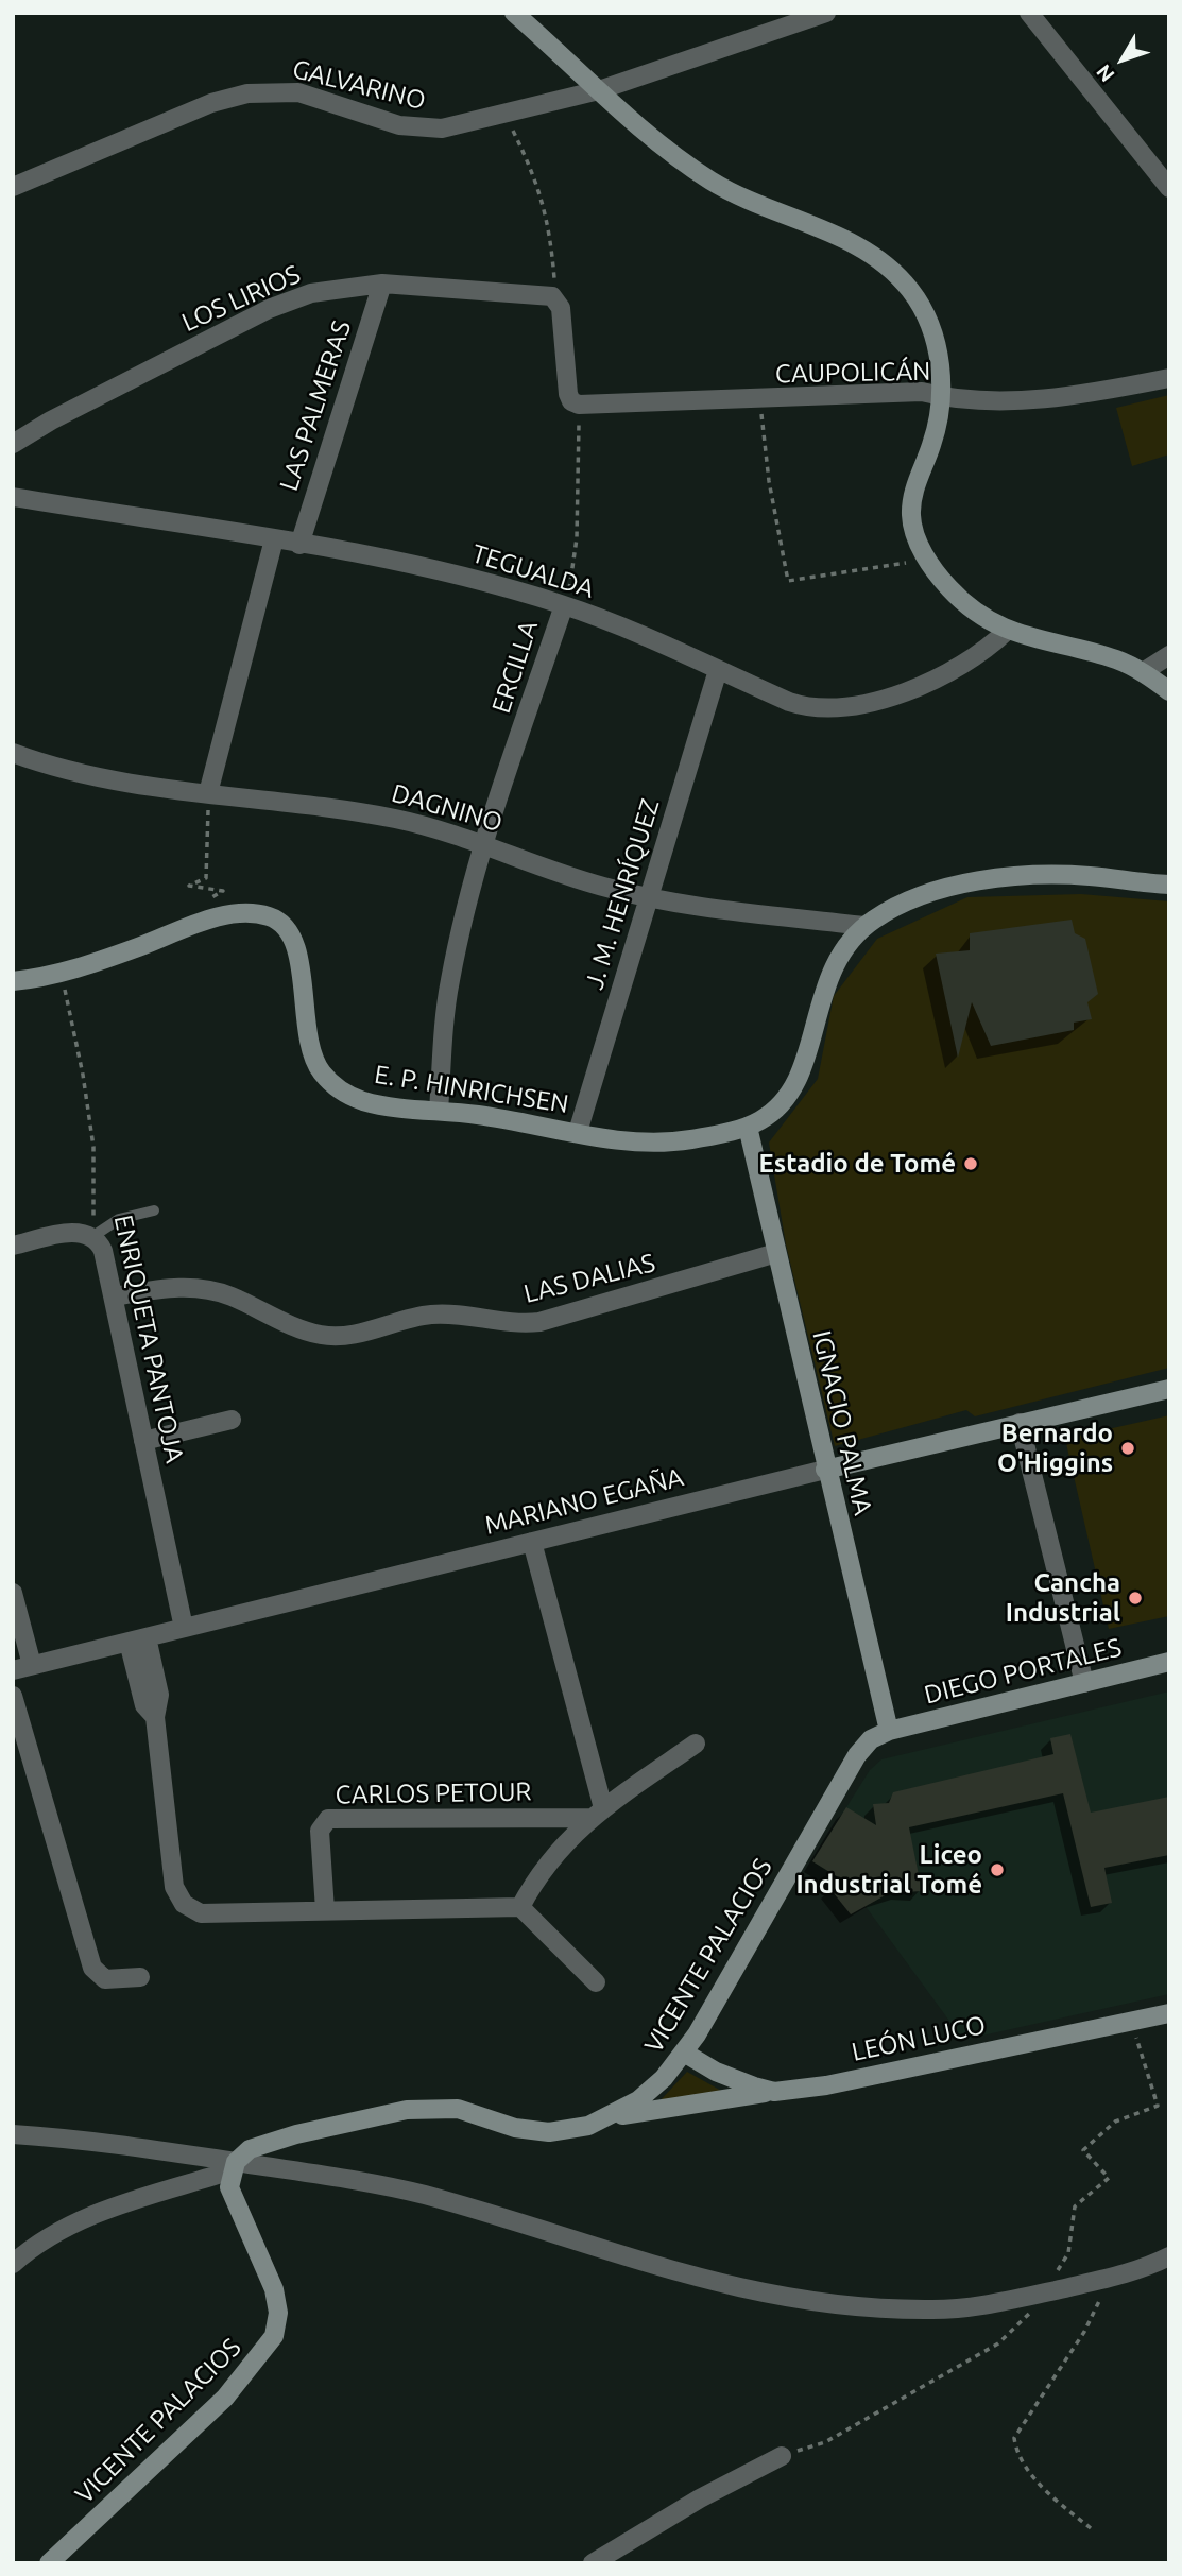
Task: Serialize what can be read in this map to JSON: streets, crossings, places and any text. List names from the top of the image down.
{
  "streets": {
    "main road": [
      "E. P. HINRICHSEN",
      "IGNACIO PALMA",
      "MARIANO EGAÑA",
      "DIEGO PORTALES",
      "VICENTE PALACIOS",
      "LEÓN LUCO"
    ],
    "street": [
      "GALVARINO",
      "LOS LIRIOS",
      "CAUPOLICÁN",
      "LAS PALMERAS",
      "TEGUALDA",
      "ERCILLA",
      "DAGNINO",
      "J. M. HENRÍQUEZ",
      "LAS DALIAS",
      "ENRIQUETA PANTOJA",
      "CARLOS PETOUR"
    ]
  },
  "crossings": [
    ["LOS LIRIOS", "LAS PALMERAS"],
    ["CAUPOLICÁN", "ERCILLA"],
    ["LAS PALMERAS", "TEGUALDA"],
    ["TEGUALDA", "ERCILLA"],
    ["TEGUALDA", "J. M. HENRÍQUEZ"],
    ["ERCILLA", "DAGNINO"],
    ["ERCILLA", "E. P. HINRICHSEN"],
    ["DAGNINO", "J. M. HENRÍQUEZ"],
    ["J. M. HENRÍQUEZ", "E. P. HINRICHSEN"],
    ["E. P. HINRICHSEN", "ENRIQUETA PANTOJA"],
    ["E. P. HINRICHSEN", "IGNACIO PALMA"],
    ["LAS DALIAS", "ENRIQUETA PANTOJA"],
    ["LAS DALIAS", "IGNACIO PALMA"],
    ["ENRIQUETA PANTOJA", "MARIANO EGAÑA"],
    ["IGNACIO PALMA", "MARIANO EGAÑA"],
    ["IGNACIO PALMA", "DIEGO PORTALES"],
    ["IGNACIO PALMA", "VICENTE PALACIOS"],
    ["DIEGO PORTALES", "VICENTE PALACIOS"],
    ["VICENTE PALACIOS", "LEÓN LUCO"]
  ],
  "places": [
    "Estadio de Tomé",
    "Bernardo O'Higgins",
    "Cancha Industrial",
    "Liceo Industrial Tomé"
  ],
  "north": "bottom left"
}
